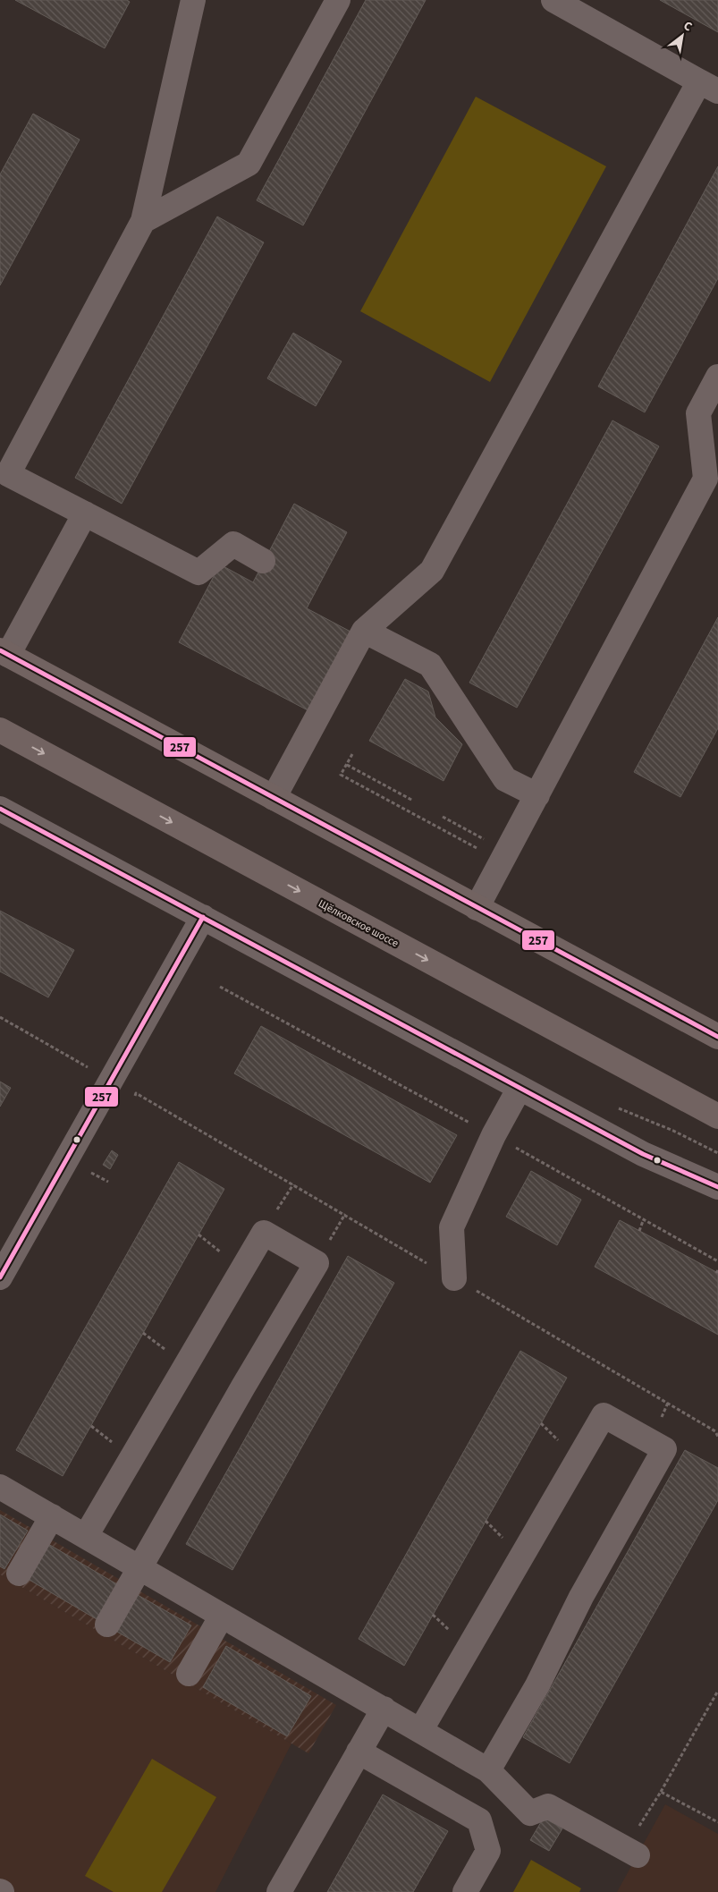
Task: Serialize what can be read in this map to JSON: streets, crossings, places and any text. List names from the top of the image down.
{
  "streets": {
    "main road": ["Щёлковское шоссе"]
  },
  "lines": ["transit line 257"],
  "north": "top right"
}
